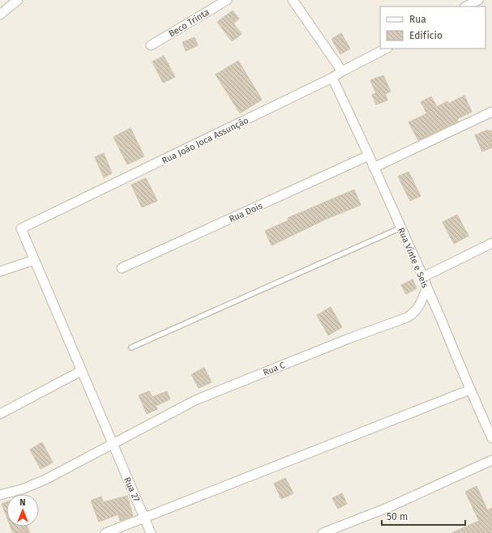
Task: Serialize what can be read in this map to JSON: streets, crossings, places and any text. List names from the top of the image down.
{
  "streets": {
    "street": [
      "Beco Trinta",
      "Rua João Joca Assunção",
      "Rua Dois",
      "Rua Vinte e Seis",
      "Rua C",
      "Rua 27"
    ]
  },
  "crossings": [
    ["Rua João Joca Assunção", "Rua Vinte e Seis"],
    ["Rua João Joca Assunção", "Rua 27"],
    ["Rua Dois", "Rua Vinte e Seis"],
    ["Rua Vinte e Seis", "Rua C"],
    ["Rua C", "Rua 27"]
  ],
  "legend": ["Rua", "Edifício"],
  "scale_bar": "50 m",
  "north": "top"
}
